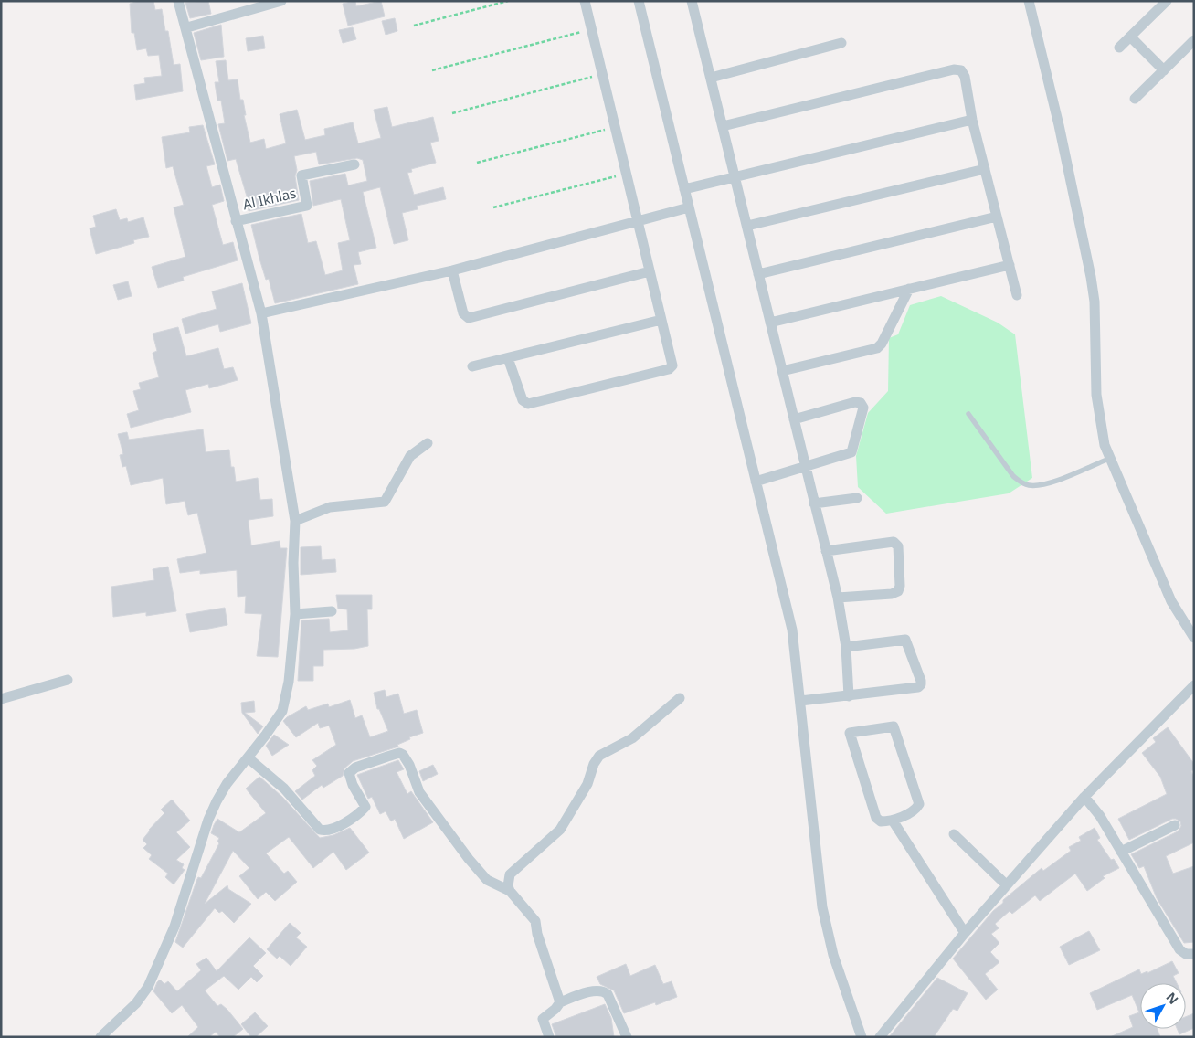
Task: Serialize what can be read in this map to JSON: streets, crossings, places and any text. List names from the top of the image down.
{
  "streets": {
    "street": ["Al Ikhlas"]
  },
  "north": "top right"
}
